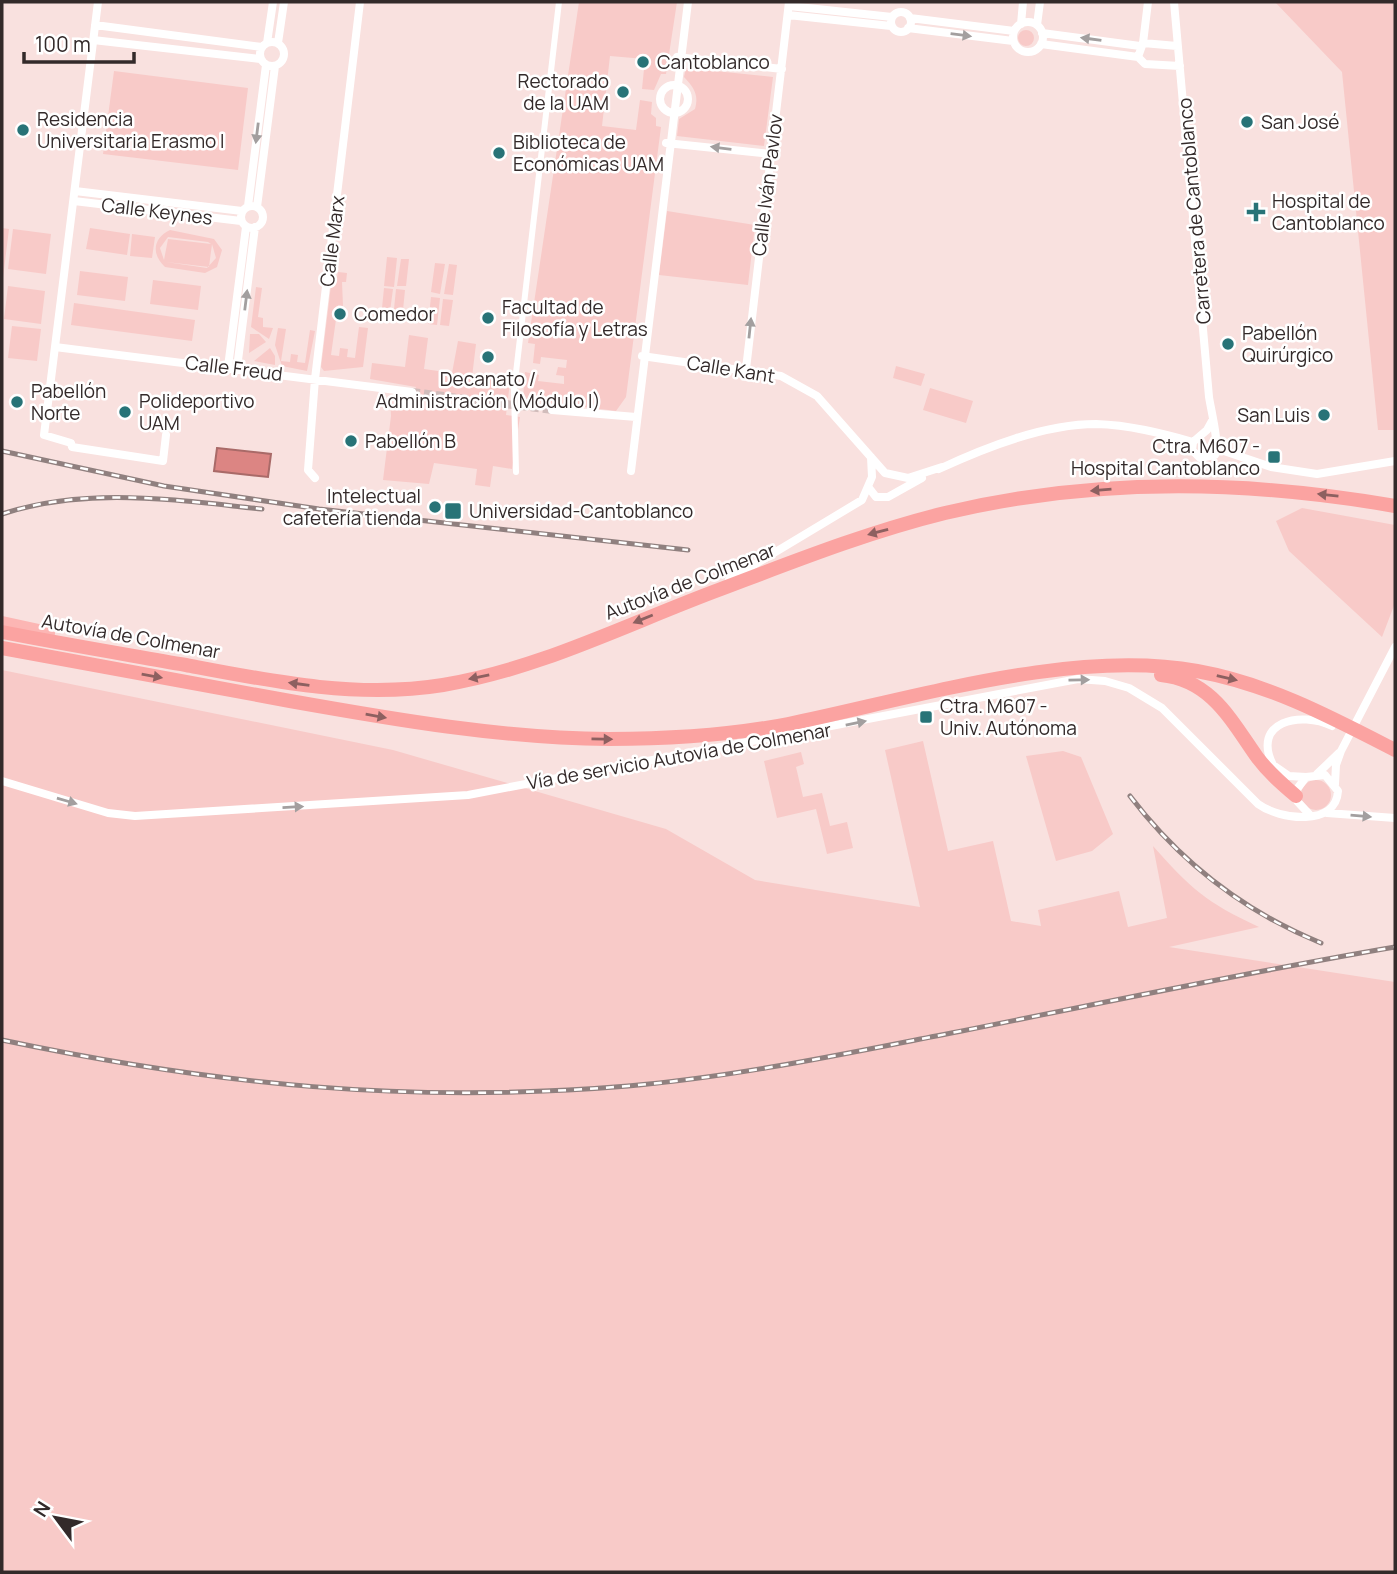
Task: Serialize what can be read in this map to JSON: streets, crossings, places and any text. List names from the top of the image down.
{
  "streets": {
    "highway": ["Autovía de Colmenar"],
    "street": [
      "Calle Iván Pavlov",
      "Calle Keynes",
      "Carretera de Cantoblanco",
      "Calle Marx",
      "Calle Freud",
      "Calle Kant",
      "Vía de servicio Autovía de Colmenar"
    ]
  },
  "crossings": [
    ["Calle Iván Pavlov", "Calle Kant"],
    ["Calle Marx", "Calle Freud"]
  ],
  "one_way": ["Calle Iván Pavlov", "Vía de servicio Autovía de Colmenar"],
  "places": {
    "other": [
      "Cantoblanco",
      "Rectorado de la UAM",
      "San José",
      "Residencia Universitaria Erasmo I",
      "Biblioteca de Económicas UAM",
      "Comedor",
      "Facultad de Filosofía y Letras",
      "Pabellón Quirúrgico",
      "Decanato / Administración (Módulo I)",
      "Pabellón Norte",
      "Polideportivo UAM",
      "San Luis",
      "Pabellón B",
      "Intelectual cafetería tienda"
    ],
    "health": ["Hospital de Cantoblanco"],
    "transit": ["Ctra. M607 - Hospital Cantoblanco", "Universidad-Cantoblanco", "Ctra. M607 - Univ. Autónoma"]
  },
  "scale_bar": "100 m",
  "north": "top left"
}
